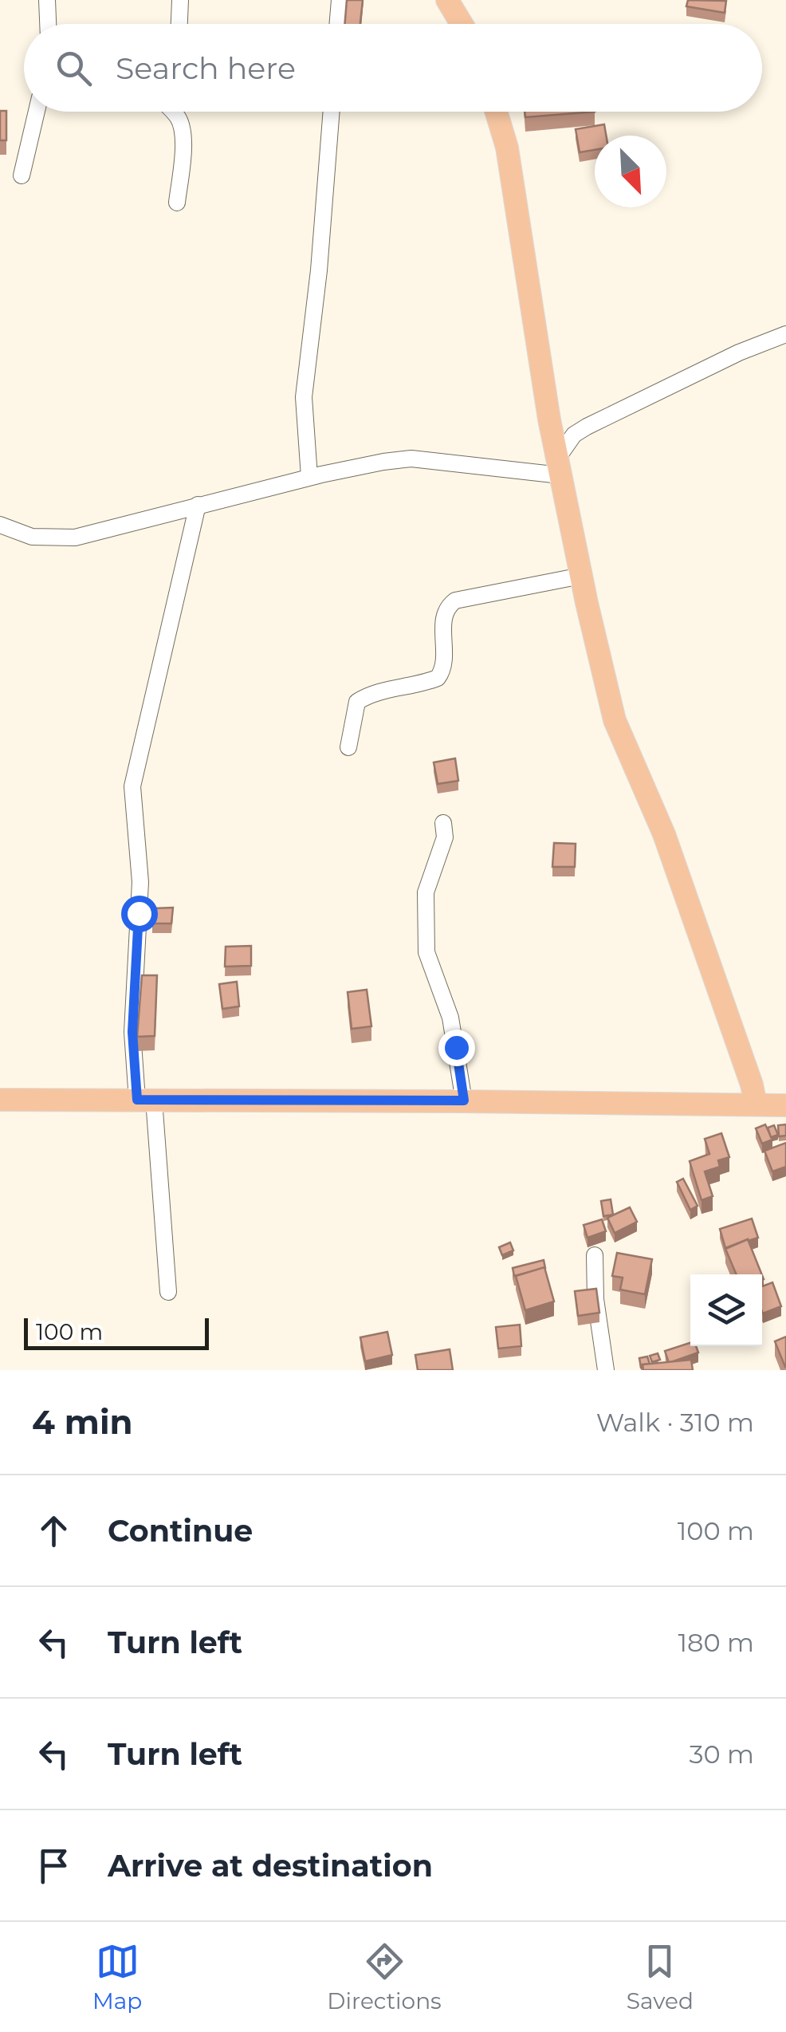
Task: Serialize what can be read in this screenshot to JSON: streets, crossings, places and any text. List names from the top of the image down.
{
  "scale_bar": "100 m",
  "north": "bottom right",
  "page": {
    "search": "Search here",
    "scale": "100 m",
    "heading": ["4 min", "Walk · 310 m"],
    "list": [
      ["Continue", "100 m"],
      ["Turn left", "180 m"],
      ["Turn left", "30 m"],
      "Arrive at destination"
    ],
    "nav": ["Map", "Directions", "Saved"]
  }
}
